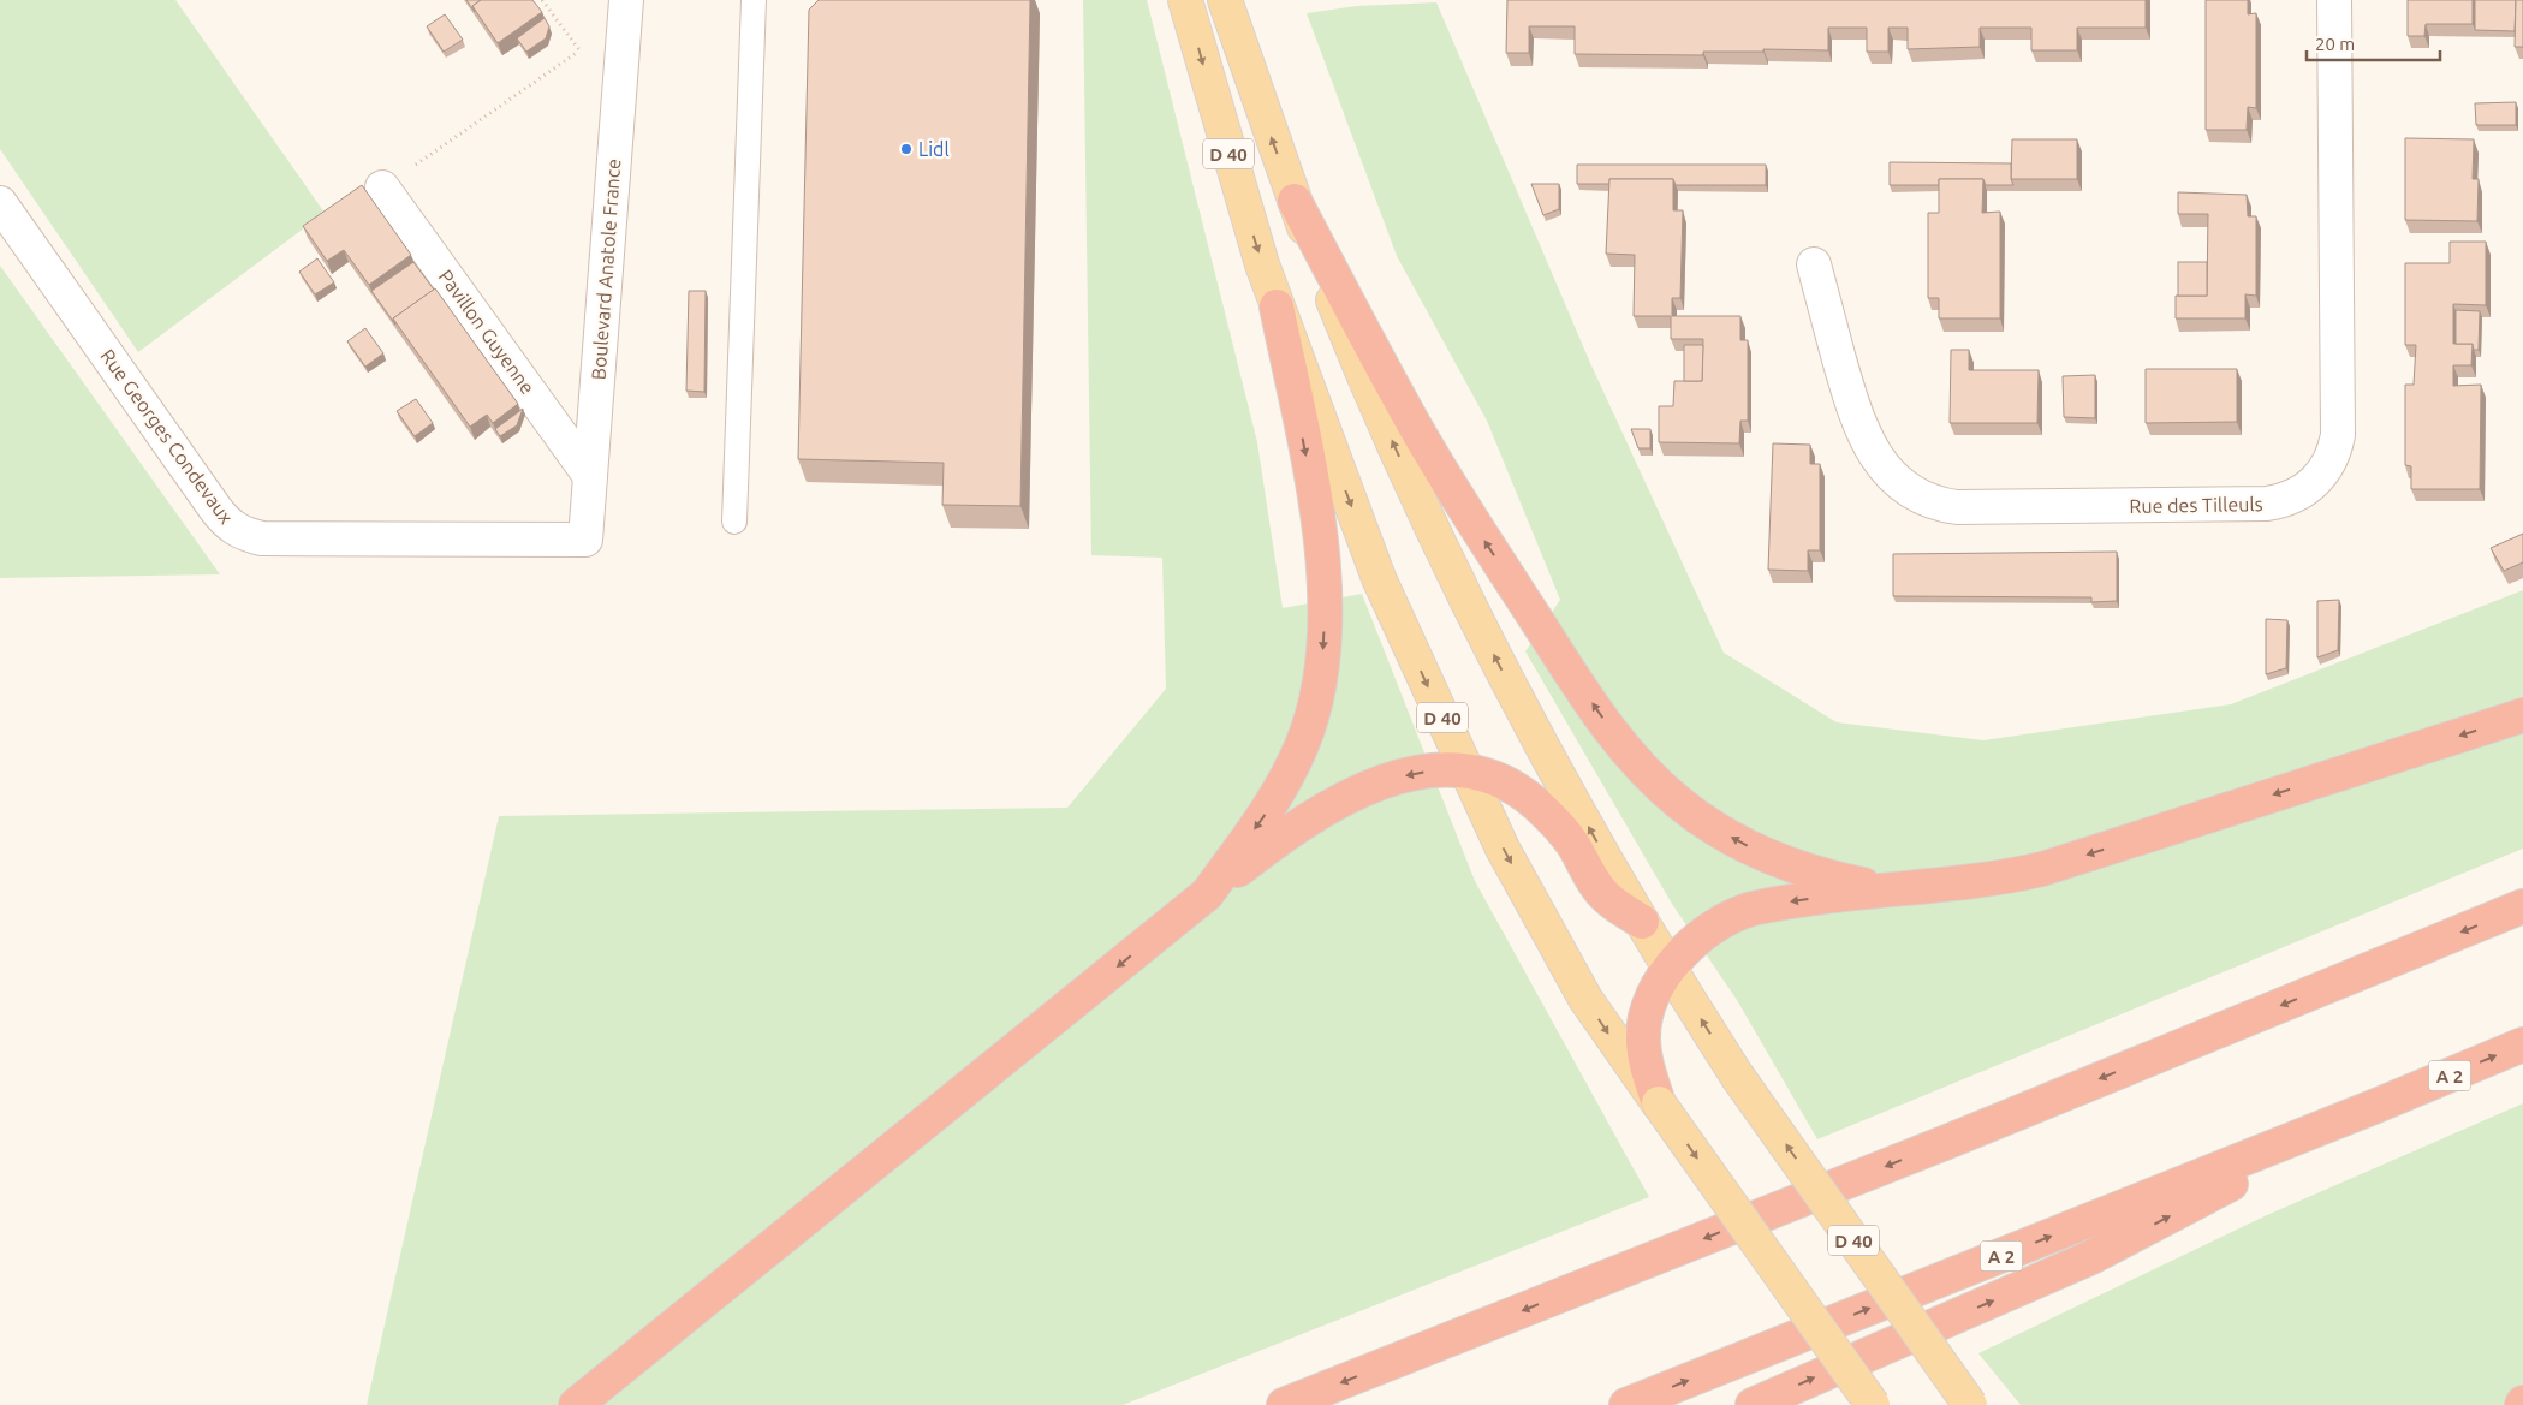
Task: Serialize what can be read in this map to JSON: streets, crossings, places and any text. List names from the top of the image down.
{
  "streets": {
    "highway": ["A 2"],
    "main road": ["D 40"],
    "street": [
      "Boulevard Anatole France",
      "Pavillon Guyenne",
      "Rue Georges Condevaux",
      "Rue des Tilleuls"
    ]
  },
  "crossings": [
    ["Boulevard Anatole France", "Pavillon Guyenne"],
    ["Boulevard Anatole France", "Rue Georges Condevaux"]
  ],
  "places": ["Lidl"],
  "scale_bar": "20 m"
}
